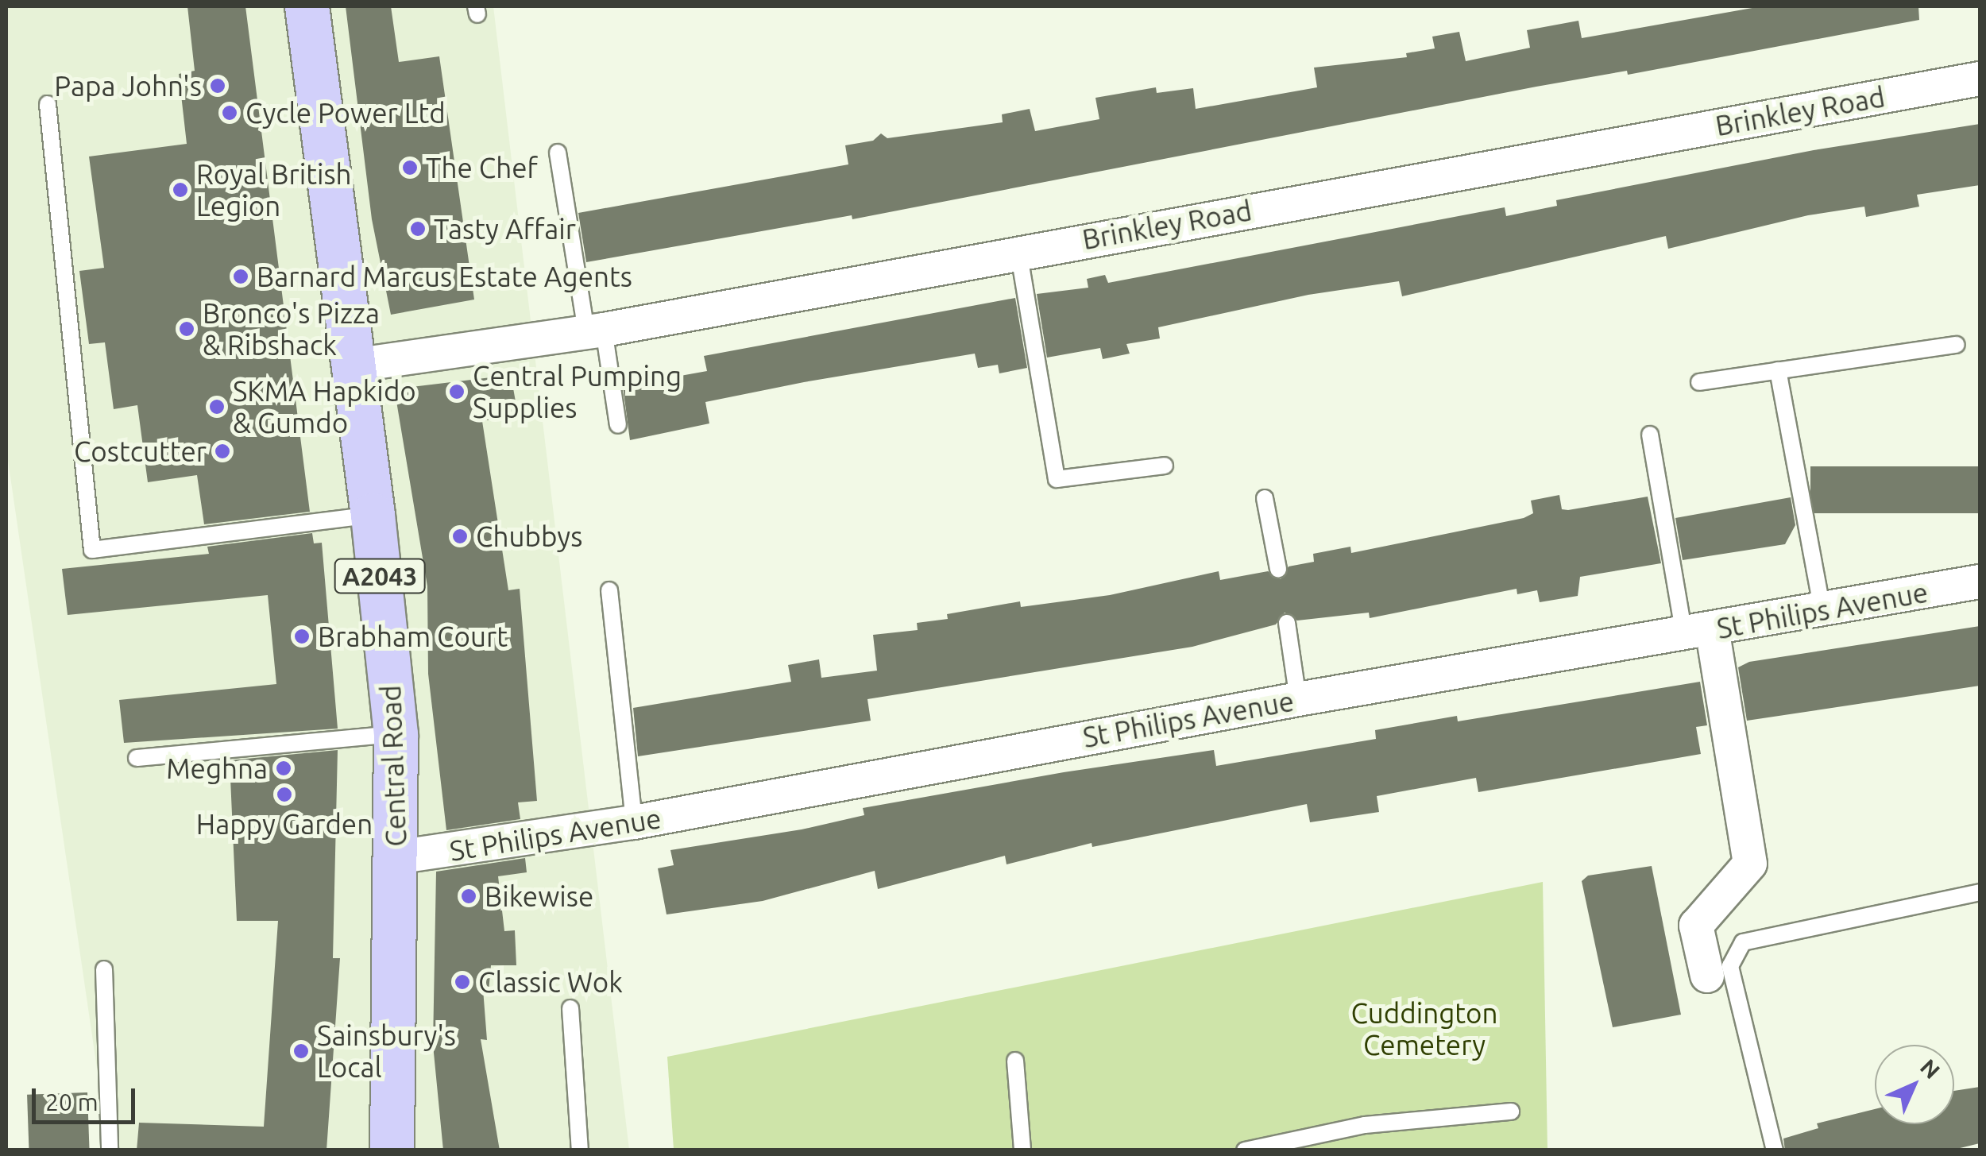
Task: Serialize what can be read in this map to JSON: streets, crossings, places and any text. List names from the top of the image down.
{
  "streets": {
    "main road": ["A2043", "Central Road"],
    "street": ["Brinkley Road", "St Philips Avenue"]
  },
  "crossings": [
    ["Brinkley Road", "Central Road"],
    ["St Philips Avenue", "Central Road"]
  ],
  "parks": ["Cuddington Cemetery"],
  "places": [
    "Papa John's",
    "Cycle Power Ltd",
    "The Chef",
    "Royal British Legion",
    "Tasty Affair",
    "Barnard Marcus Estate Agents",
    "Bronco's Pizza & Ribshack",
    "Central Pumping Supplies",
    "SKMA Hapkido & Gumdo",
    "Costcutter",
    "Chubbys",
    "Brabham Court",
    "Meghna",
    "Happy Garden",
    "Bikewise",
    "Classic Wok",
    "Sainsbury's Local"
  ],
  "scale_bar": "20 m",
  "north": "top right"
}
